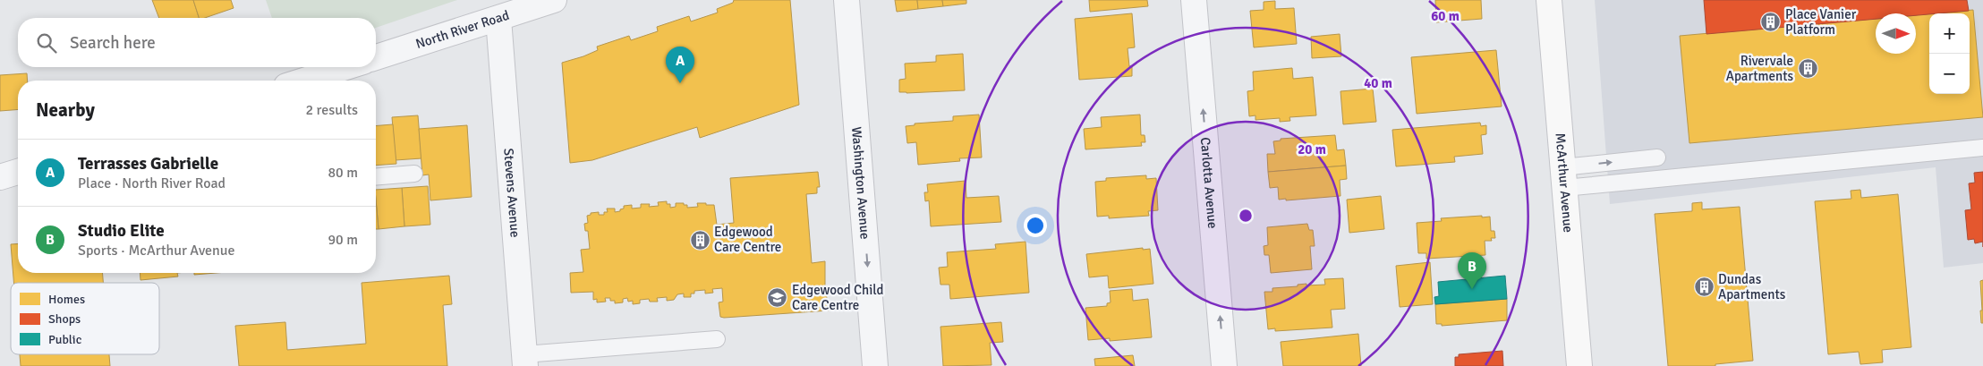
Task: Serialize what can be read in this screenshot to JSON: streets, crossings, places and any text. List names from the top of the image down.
{
  "streets": {
    "main road": ["McArthur Avenue"],
    "street": [
      "North River Road",
      "Washington Avenue",
      "Carlotta Avenue",
      "Stevens Avenue"
    ]
  },
  "crossings": [
    ["North River Road", "Stevens Avenue"]
  ],
  "one_way": ["Washington Avenue", "Carlotta Avenue"],
  "places": {
    "building": [
      "Place Vanier Platform",
      "Rivervale Apartments",
      "Edgewood Care Centre",
      "Dundas Apartments"
    ],
    "school or university": ["Edgewood Child Care Centre"]
  },
  "legend": ["Homes", "Shops", "Public"],
  "north": "right",
  "page": {
    "map_buttons": ["+", "−"],
    "search": "Search here",
    "pins": ["A", "B"],
    "heading": ["Nearby", "2 results"],
    "list": [
      {
        "mark": "A",
        "name": "Terrasses Gabrielle",
        "note": "Place · North River Road",
        "value": "80 m"
      },
      {
        "mark": "B",
        "name": "Studio Elite",
        "note": "Sports · McArthur Avenue",
        "value": "90 m"
      }
    ]
  },
  "rings": ["60 m", "40 m", "20 m"]
}
